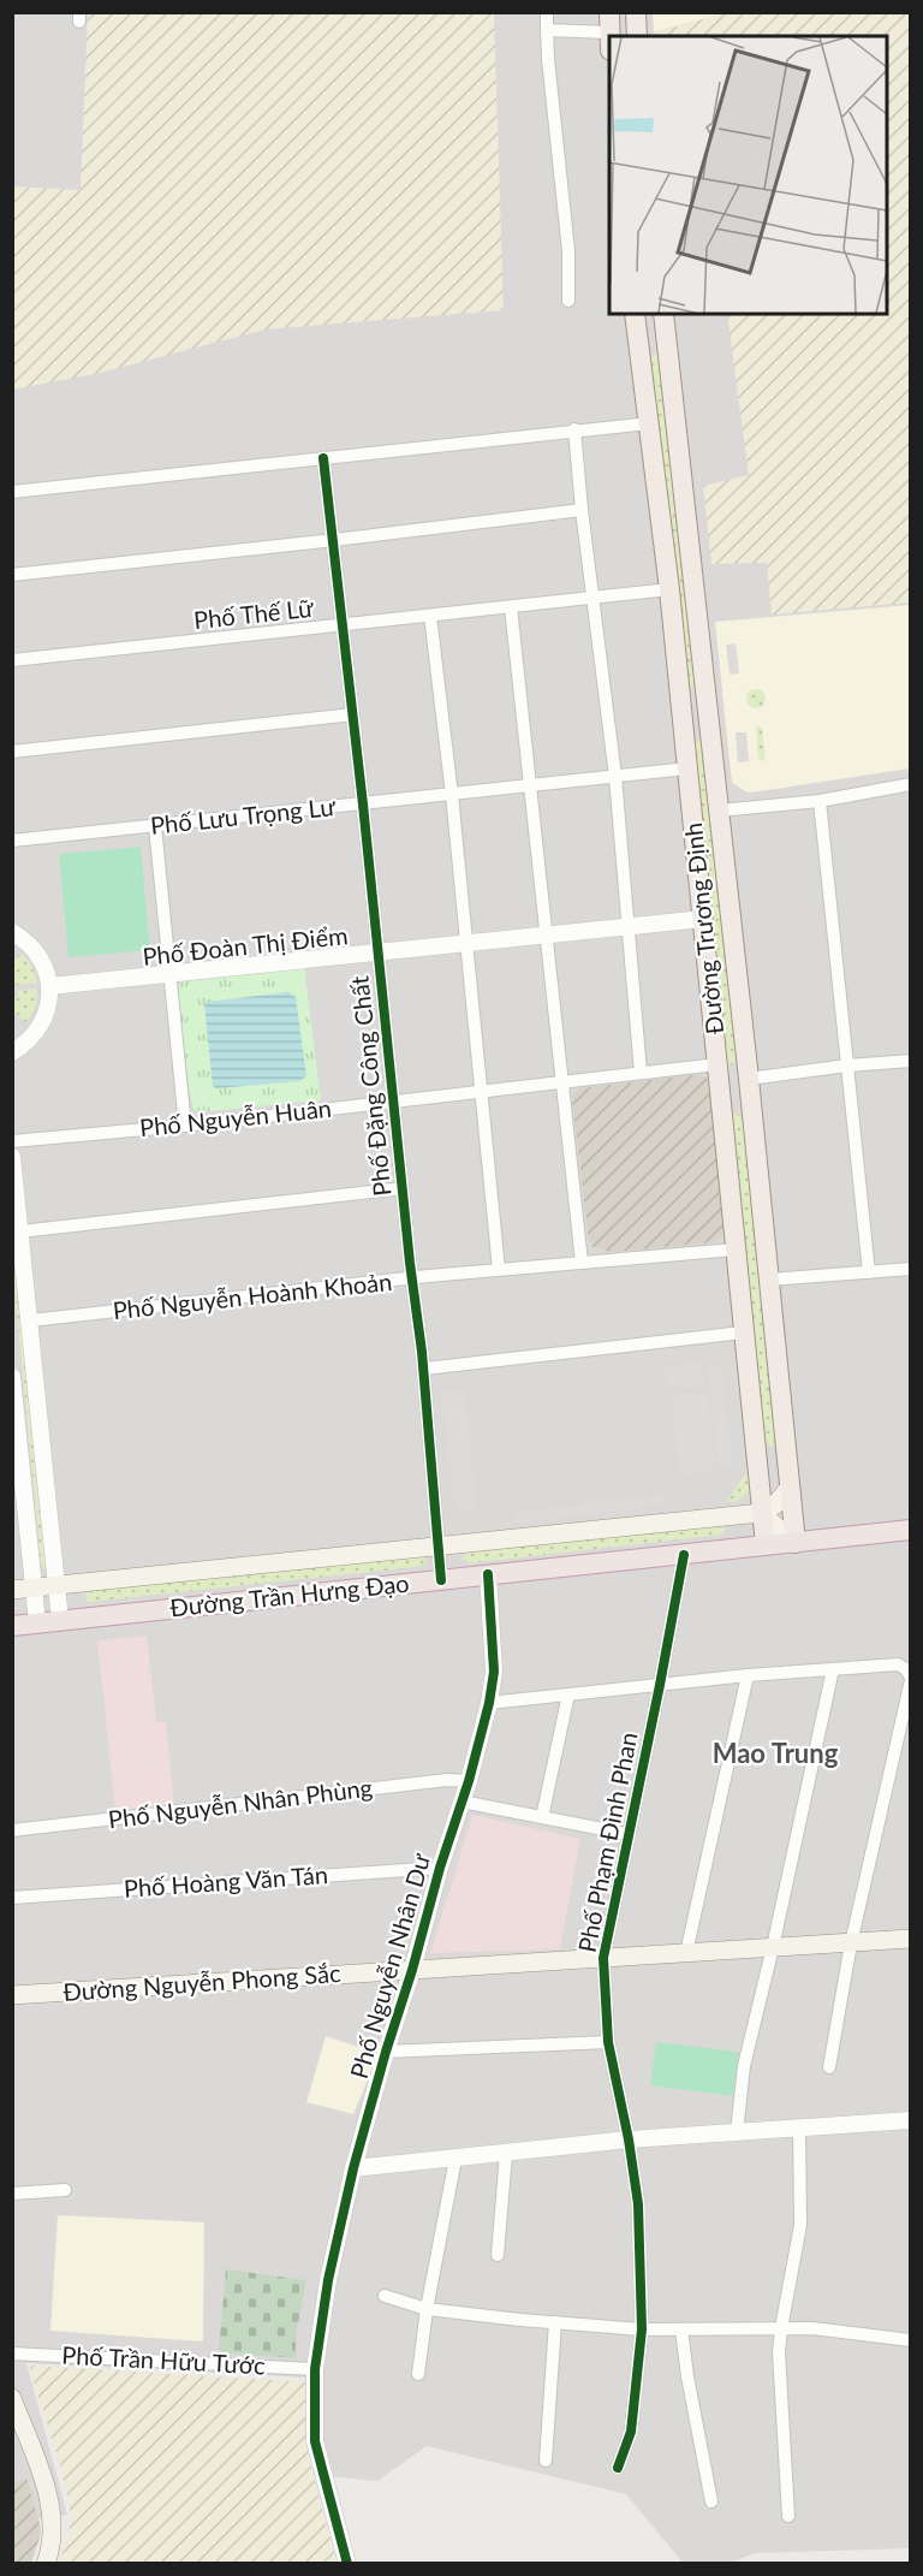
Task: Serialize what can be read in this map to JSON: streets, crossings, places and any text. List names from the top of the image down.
{
  "streets": {
    "highway": ["Đường Trần Hưng Đạo"],
    "main road": ["Đường Trương Định", "Đường Nguyễn Phong Sắc"],
    "street": [
      "Phố Thế Lữ",
      "Phố Lưu Trọng Lư",
      "Phố Đoàn Thị Điểm",
      "Phố Đặng Công Chất",
      "Phố Nguyễn Huân",
      "Phố Nguyễn Hoành Khoản",
      "Phố Nguyễn Nhân Phùng",
      "Phố Phạm Đình Phan",
      "Phố Hoàng Văn Tán",
      "Phố Nguyễn Nhân Dư",
      "Phố Trần Hữu Tước"
    ]
  },
  "crossings": [
    ["Phố Thế Lữ", "Đường Trương Định"],
    ["Phố Thế Lữ", "Phố Đặng Công Chất"],
    ["Phố Lưu Trọng Lư", "Đường Trương Định"],
    ["Phố Lưu Trọng Lư", "Phố Đặng Công Chất"],
    ["Đường Trương Định", "Phố Đoàn Thị Điểm"],
    ["Đường Trương Định", "Phố Nguyễn Huân"],
    ["Đường Trương Định", "Phố Nguyễn Hoành Khoản"],
    ["Đường Trương Định", "Đường Trần Hưng Đạo"],
    ["Phố Đoàn Thị Điểm", "Phố Đặng Công Chất"],
    ["Phố Đặng Công Chất", "Phố Nguyễn Huân"],
    ["Phố Đặng Công Chất", "Phố Nguyễn Hoành Khoản"],
    ["Phố Đặng Công Chất", "Đường Trần Hưng Đạo"],
    ["Đường Trần Hưng Đạo", "Phố Phạm Đình Phan"],
    ["Đường Trần Hưng Đạo", "Phố Nguyễn Nhân Dư"],
    ["Phố Nguyễn Nhân Phùng", "Phố Nguyễn Nhân Dư"],
    ["Phố Phạm Đình Phan", "Đường Nguyễn Phong Sắc"],
    ["Phố Hoàng Văn Tán", "Phố Nguyễn Nhân Dư"],
    ["Phố Nguyễn Nhân Dư", "Đường Nguyễn Phong Sắc"],
    ["Phố Nguyễn Nhân Dư", "Phố Trần Hữu Tước"]
  ],
  "districts": ["Mao Trung"]
}
